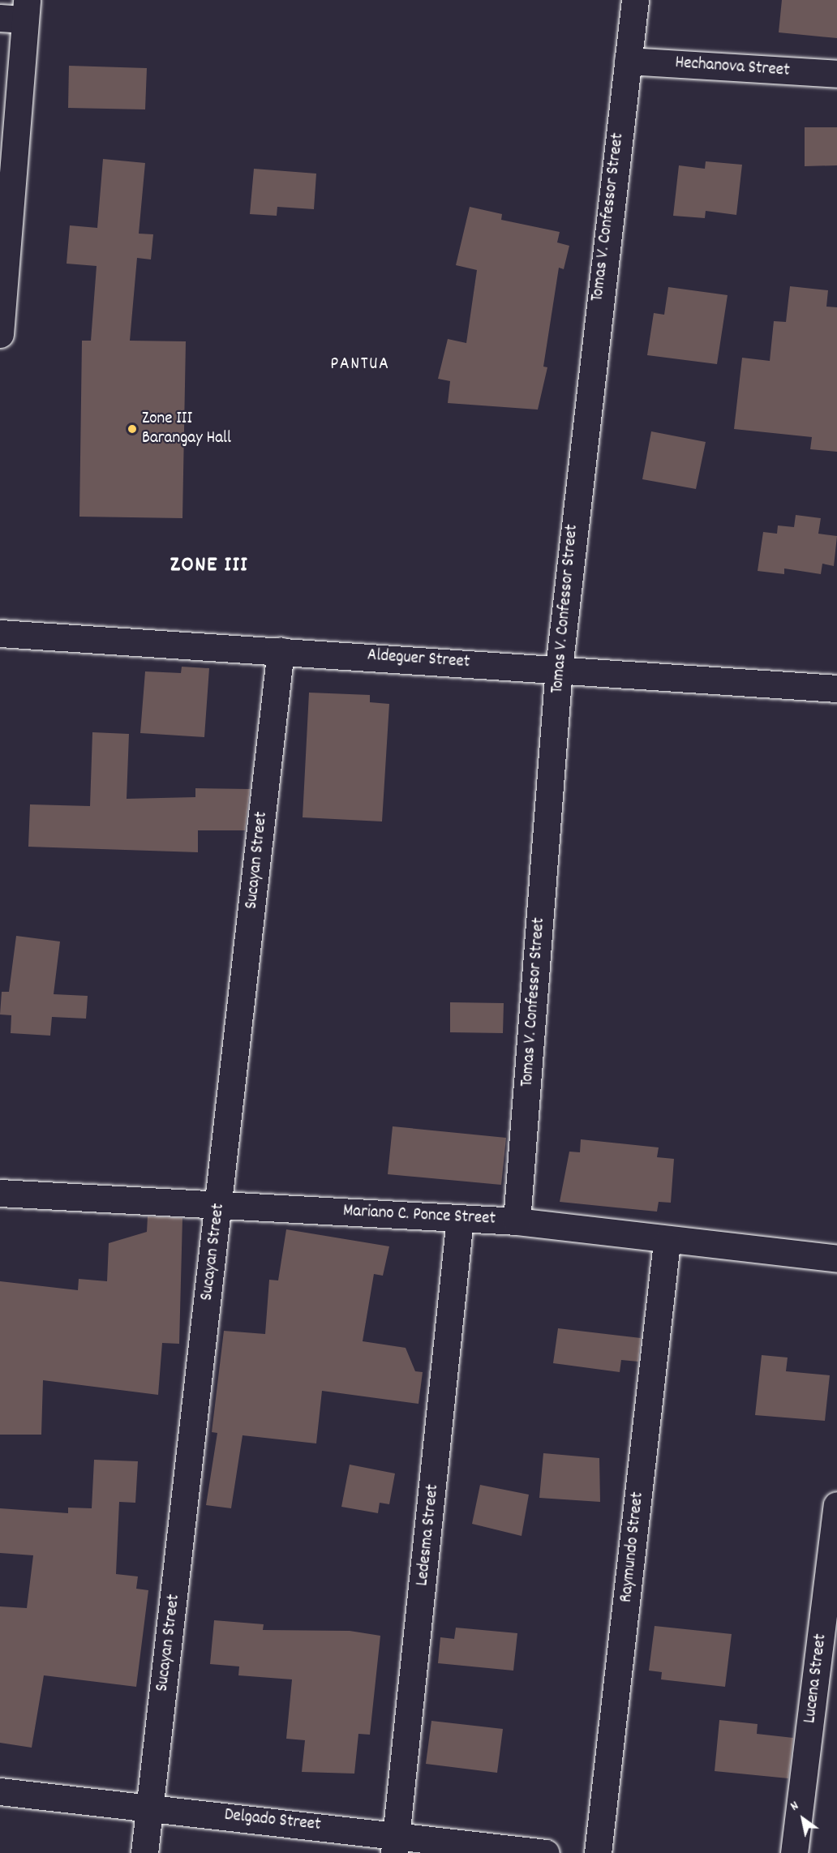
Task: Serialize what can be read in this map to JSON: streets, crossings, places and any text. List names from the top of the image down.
{
  "streets": {
    "street": [
      "Hechanova Street",
      "Tomas V. Confessor Street",
      "Aldeguer Street",
      "Sucayan Street",
      "Mariano C. Ponce Street",
      "Ledesma Street",
      "Raymundo Street",
      "Lucena Street",
      "Delgado Street"
    ]
  },
  "crossings": [
    ["Hechanova Street", "Tomas V. Confessor Street"],
    ["Tomas V. Confessor Street", "Aldeguer Street"],
    ["Tomas V. Confessor Street", "Mariano C. Ponce Street"],
    ["Aldeguer Street", "Sucayan Street"],
    ["Sucayan Street", "Mariano C. Ponce Street"],
    ["Sucayan Street", "Delgado Street"],
    ["Mariano C. Ponce Street", "Ledesma Street"],
    ["Mariano C. Ponce Street", "Raymundo Street"],
    ["Ledesma Street", "Delgado Street"]
  ],
  "districts": ["PANTUA", "ZONE III"],
  "places": ["Zone III Barangay Hall"],
  "north": "top left"
}
